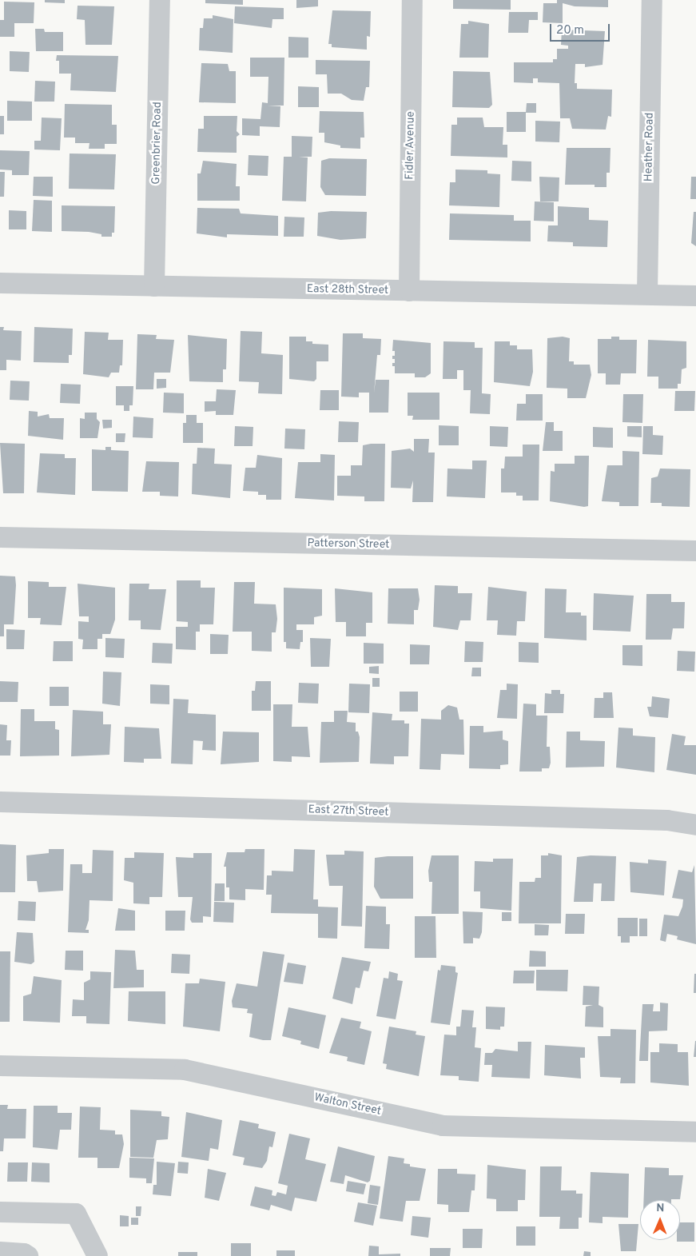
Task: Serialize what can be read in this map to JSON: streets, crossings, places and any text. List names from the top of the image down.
{
  "streets": {
    "street": [
      "Greenbrier Road",
      "Fidler Avenue",
      "Heather Road",
      "East 28th Street",
      "Patterson Street",
      "East 27th Street",
      "Walton Street"
    ]
  },
  "crossings": [
    ["Greenbrier Road", "East 28th Street"],
    ["Fidler Avenue", "East 28th Street"],
    ["Heather Road", "East 28th Street"]
  ],
  "scale_bar": "20 m",
  "north": "top"
}
